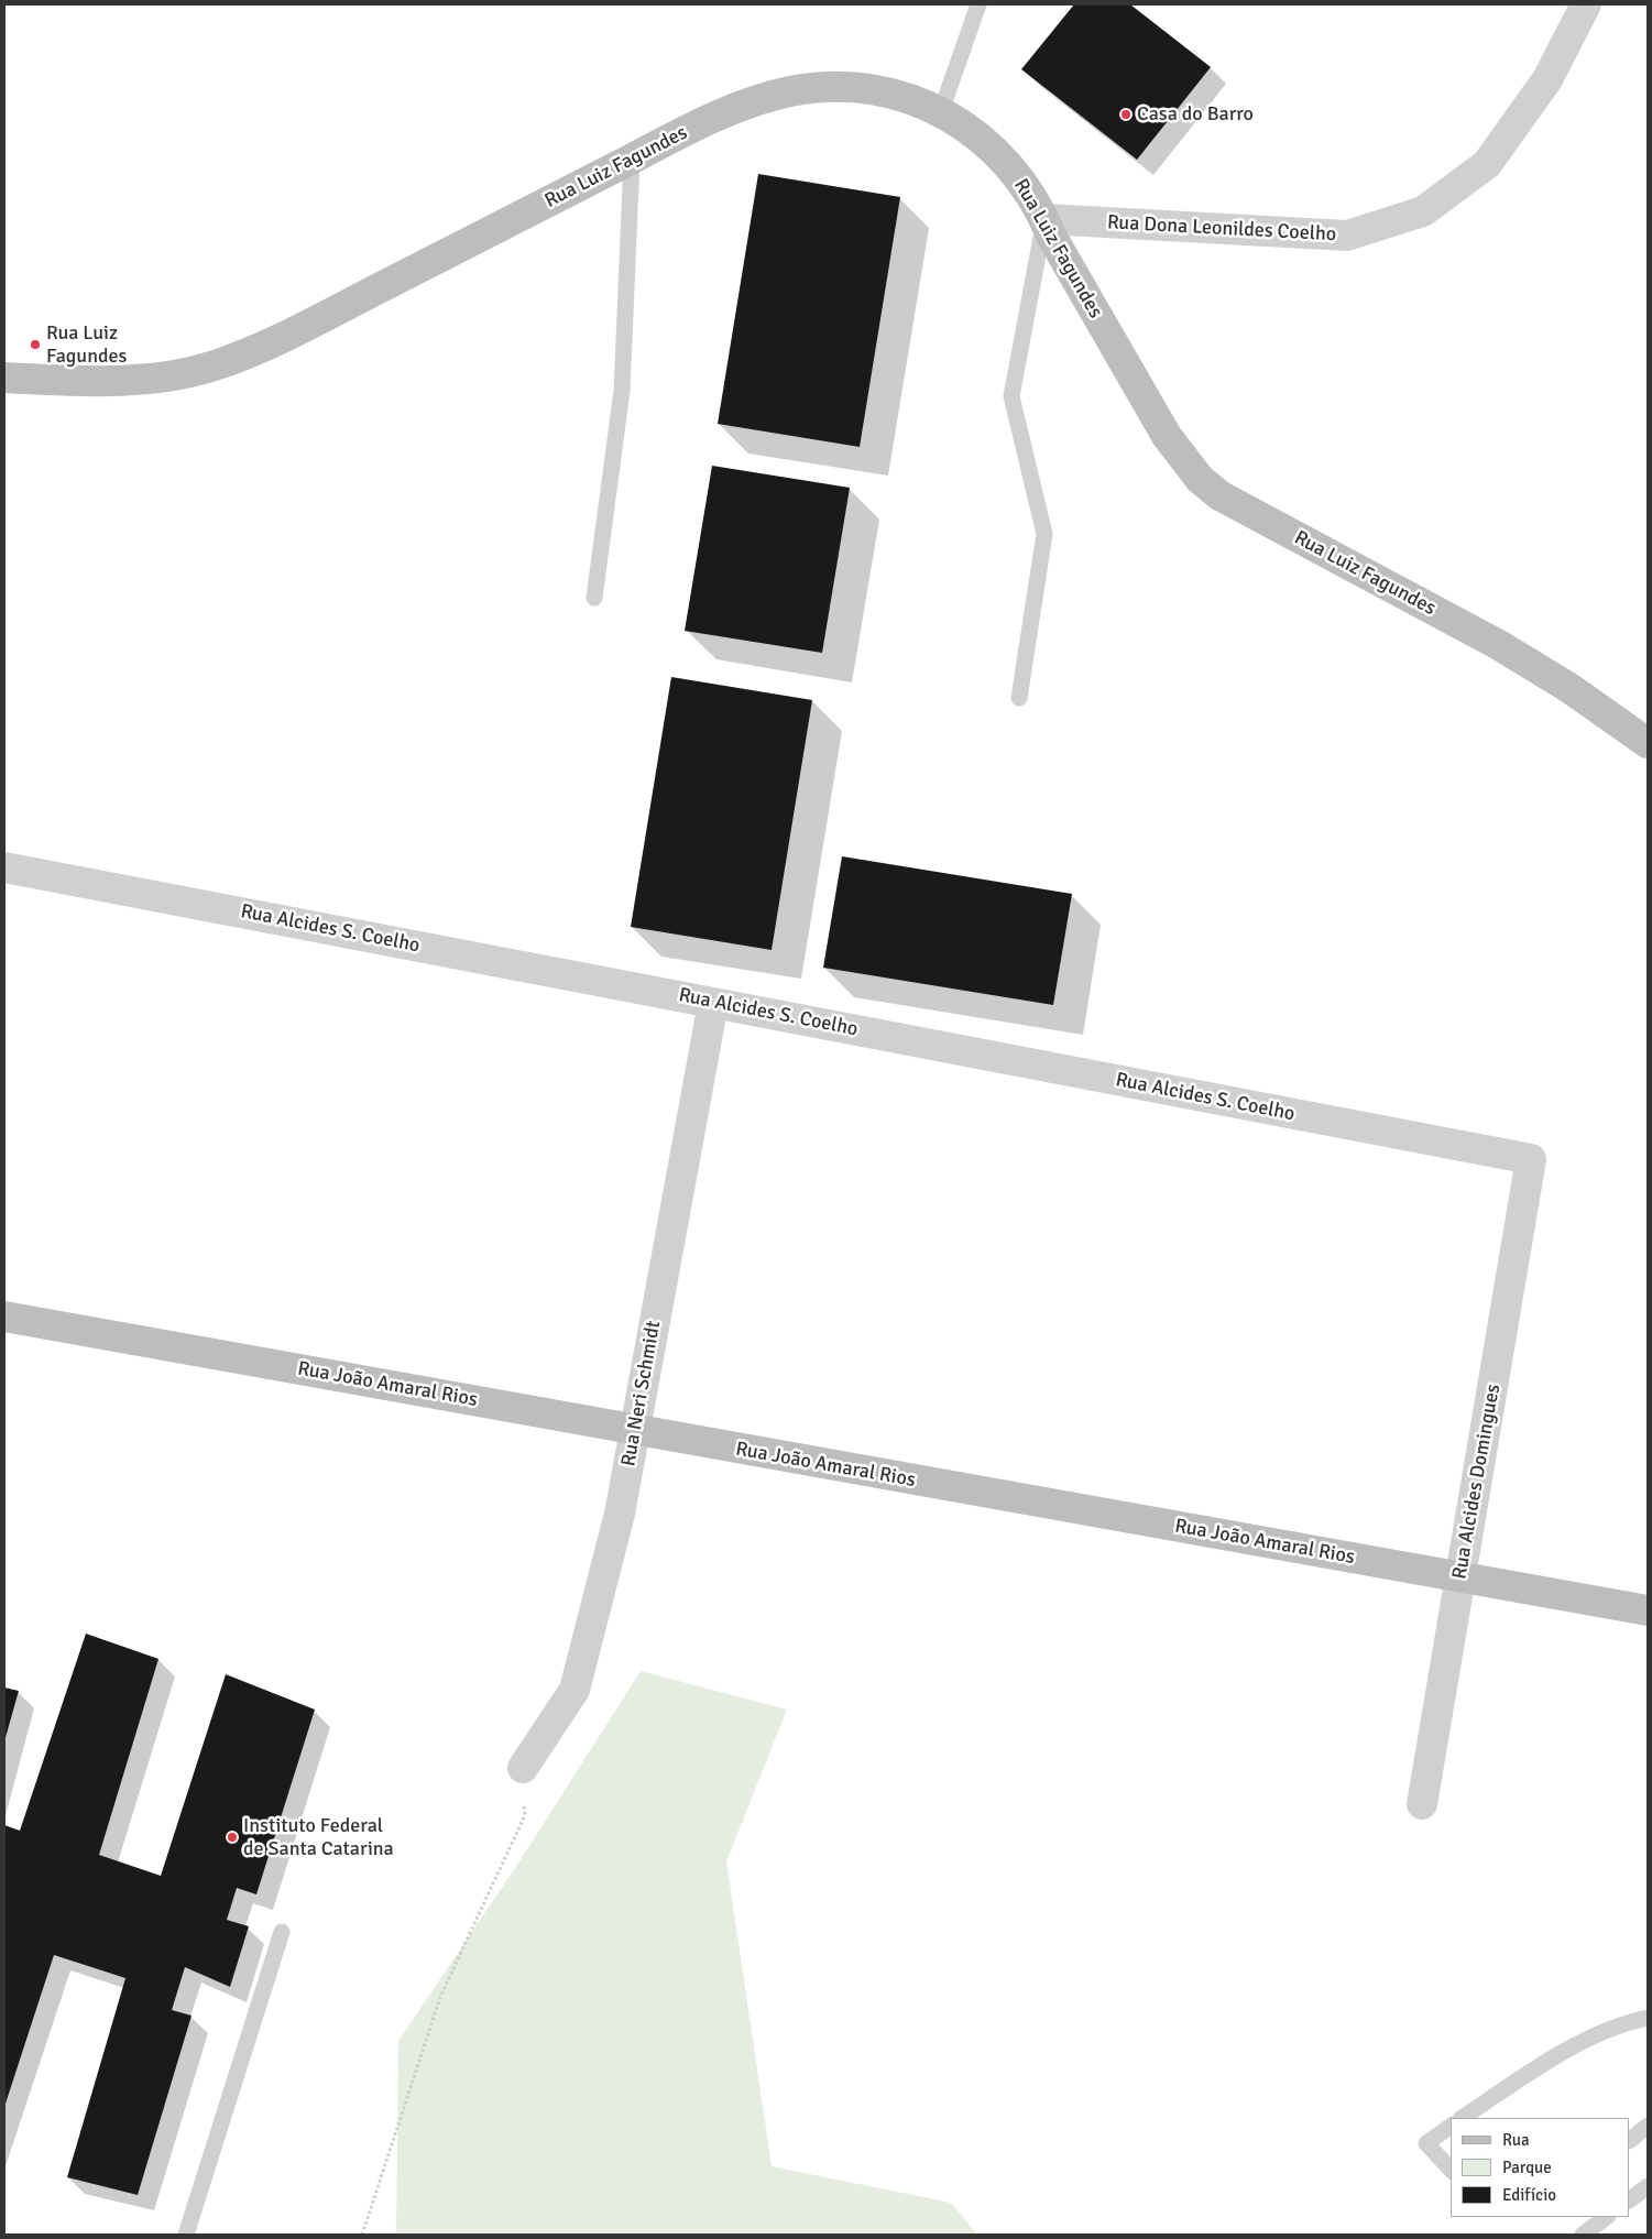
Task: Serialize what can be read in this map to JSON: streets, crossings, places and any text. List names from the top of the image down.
{
  "streets": {
    "main road": ["Rua Luiz Fagundes", "Rua João Amaral Rios"],
    "street": [
      "Rua Dona Leonildes Coelho",
      "Rua Alcides S. Coelho",
      "Rua Neri Schmidt",
      "Rua Alcides Domingues"
    ]
  },
  "crossings": [
    ["Rua Luiz Fagundes", "Rua Dona Leonildes Coelho"],
    ["Rua Alcides S. Coelho", "Rua Neri Schmidt"],
    ["Rua Alcides S. Coelho", "Rua Alcides Domingues"],
    ["Rua João Amaral Rios", "Rua Neri Schmidt"],
    ["Rua João Amaral Rios", "Rua Alcides Domingues"]
  ],
  "places": ["Casa do Barro", "Rua Luiz Fagundes", "Instituto Federal de Santa Catarina"],
  "legend": ["Rua", "Parque", "Edifício"]
}
